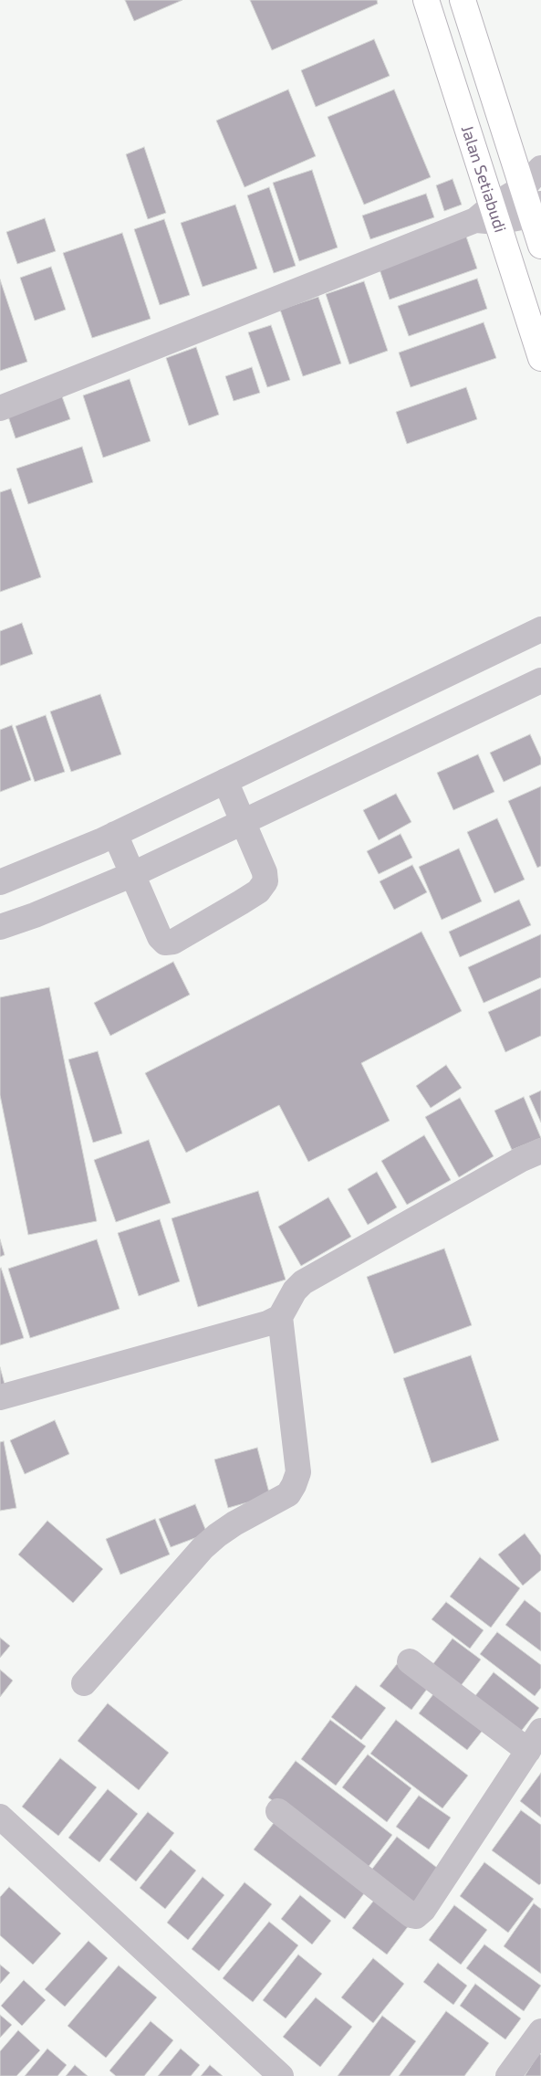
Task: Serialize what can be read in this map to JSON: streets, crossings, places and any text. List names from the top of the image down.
{
  "streets": {
    "main road": ["Jalan Setiabudi"]
  }
}
